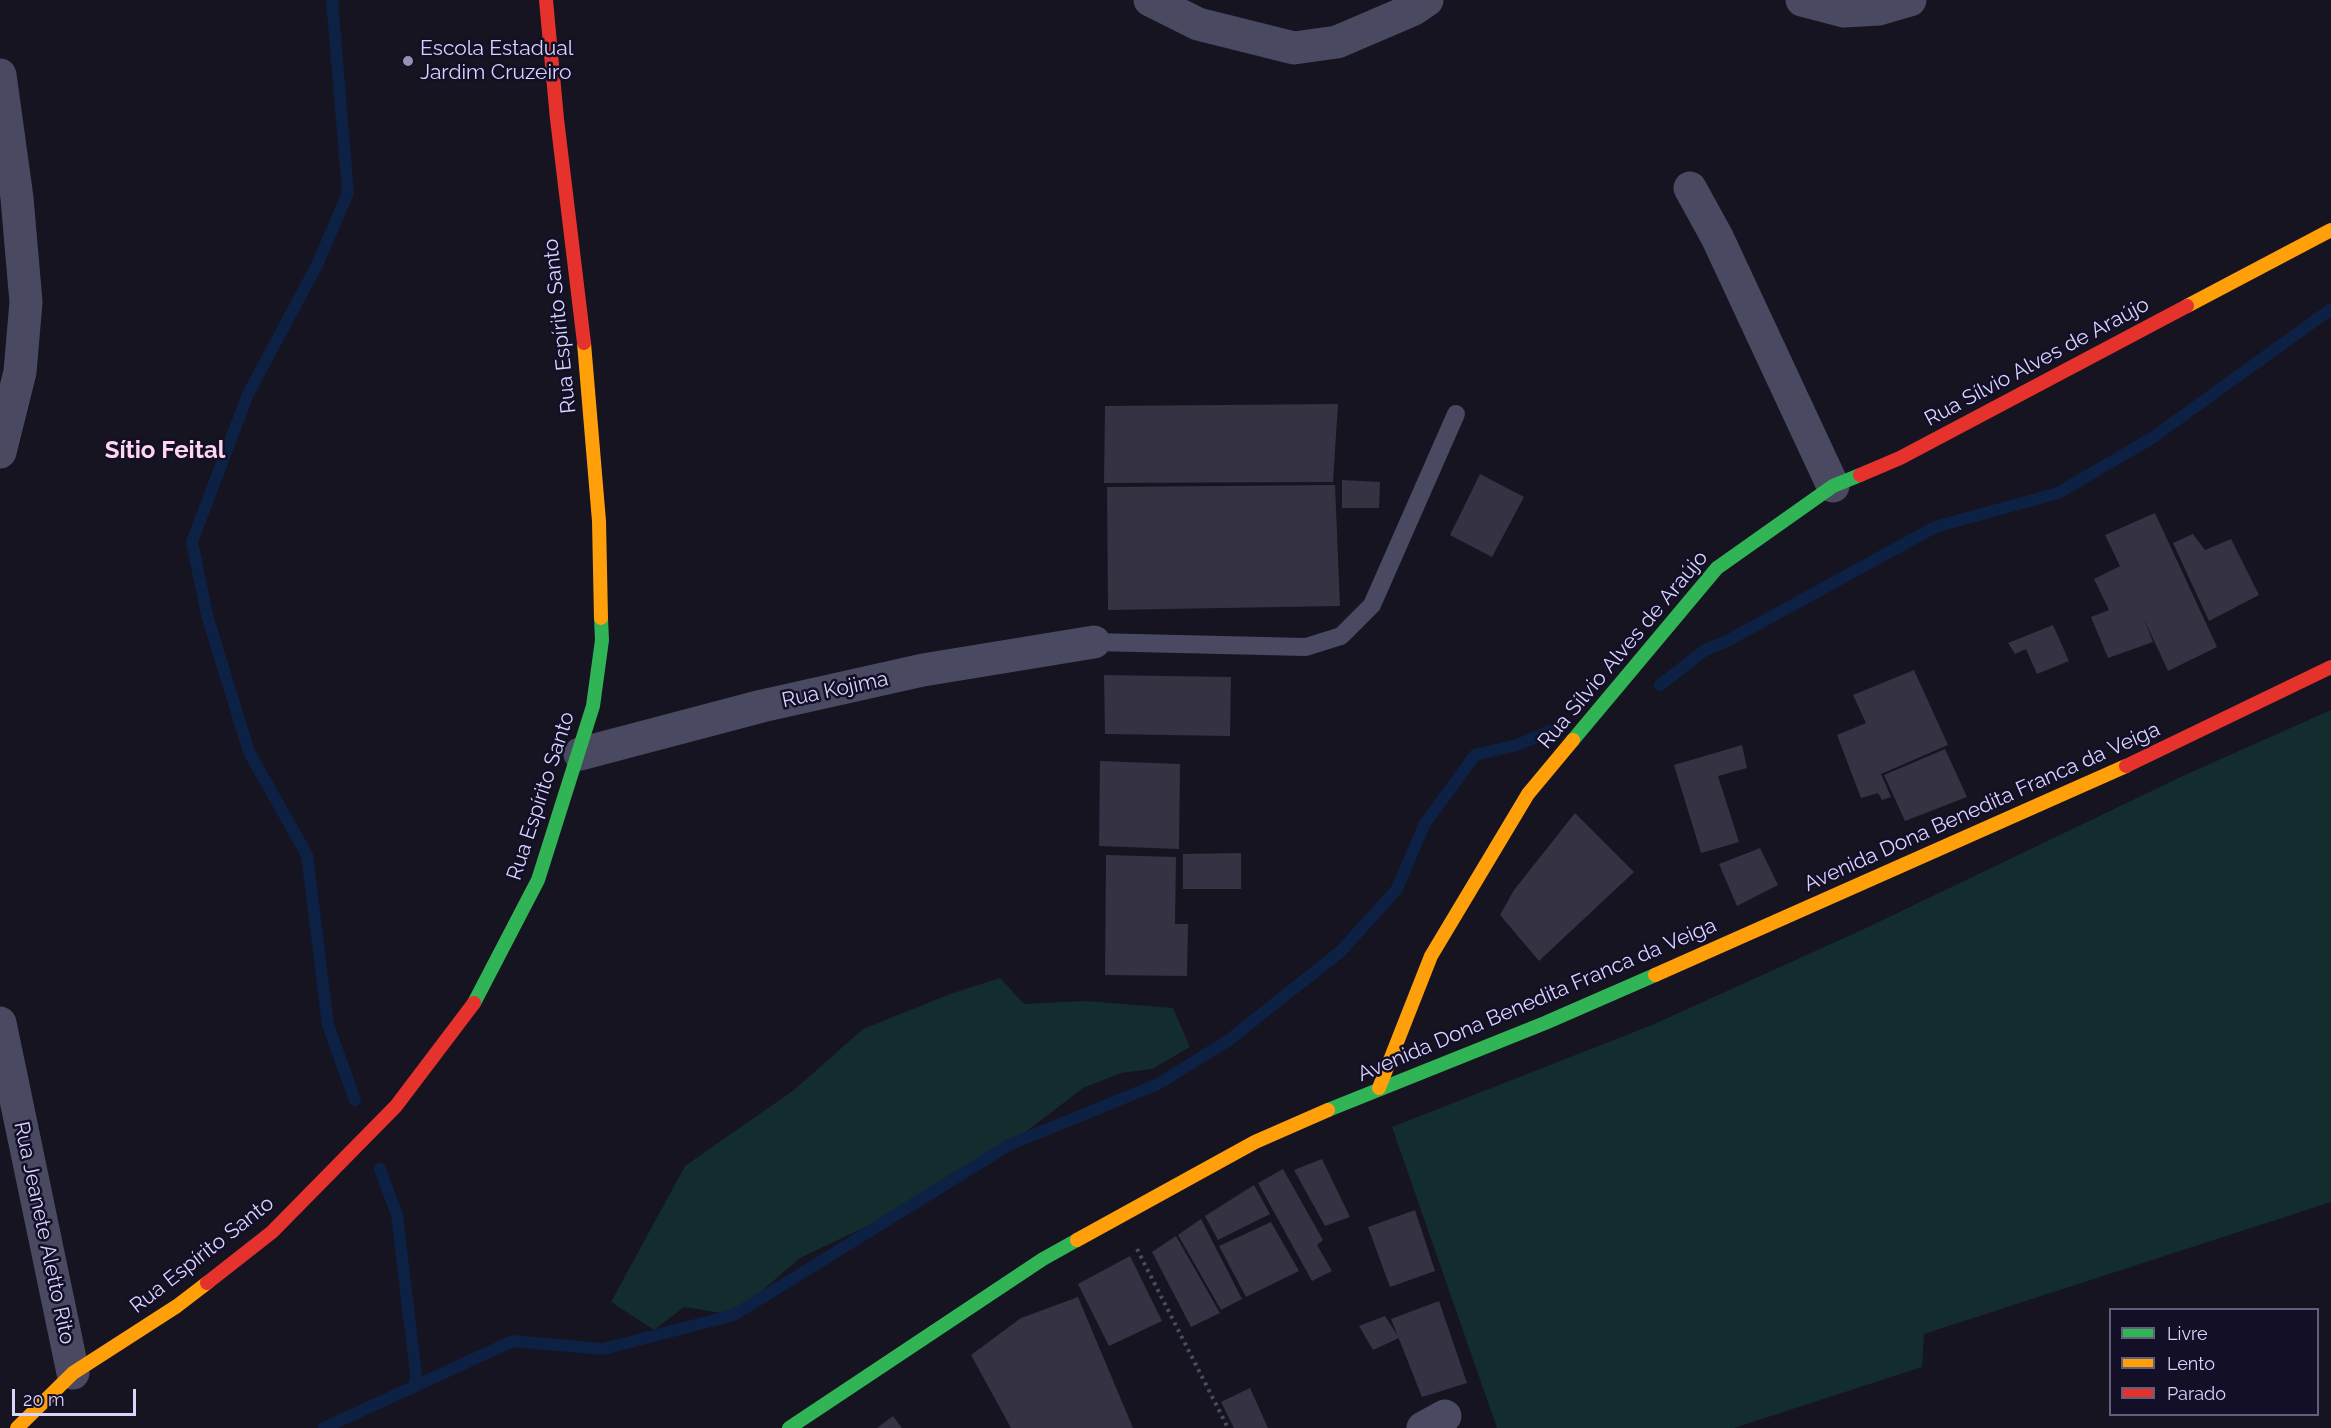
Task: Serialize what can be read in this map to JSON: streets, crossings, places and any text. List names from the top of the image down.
{
  "streets": {
    "street": [
      "Rua Espírito Santo",
      "Rua Sílvio Alves de Araújo",
      "Rua Kojima",
      "Avenida Dona Benedita Franca da Veiga",
      "Rua Jeanete Aletto Rito"
    ]
  },
  "crossings": [
    ["Rua Espírito Santo", "Rua Kojima"],
    ["Rua Espírito Santo", "Rua Jeanete Aletto Rito"],
    ["Rua Sílvio Alves de Araújo", "Avenida Dona Benedita Franca da Veiga"]
  ],
  "districts": ["Sítio Feital"],
  "places": ["Escola Estadual Jardim Cruzeiro"],
  "legend": ["Livre", "Lento", "Parado"],
  "scale_bar": "20 m"
}
